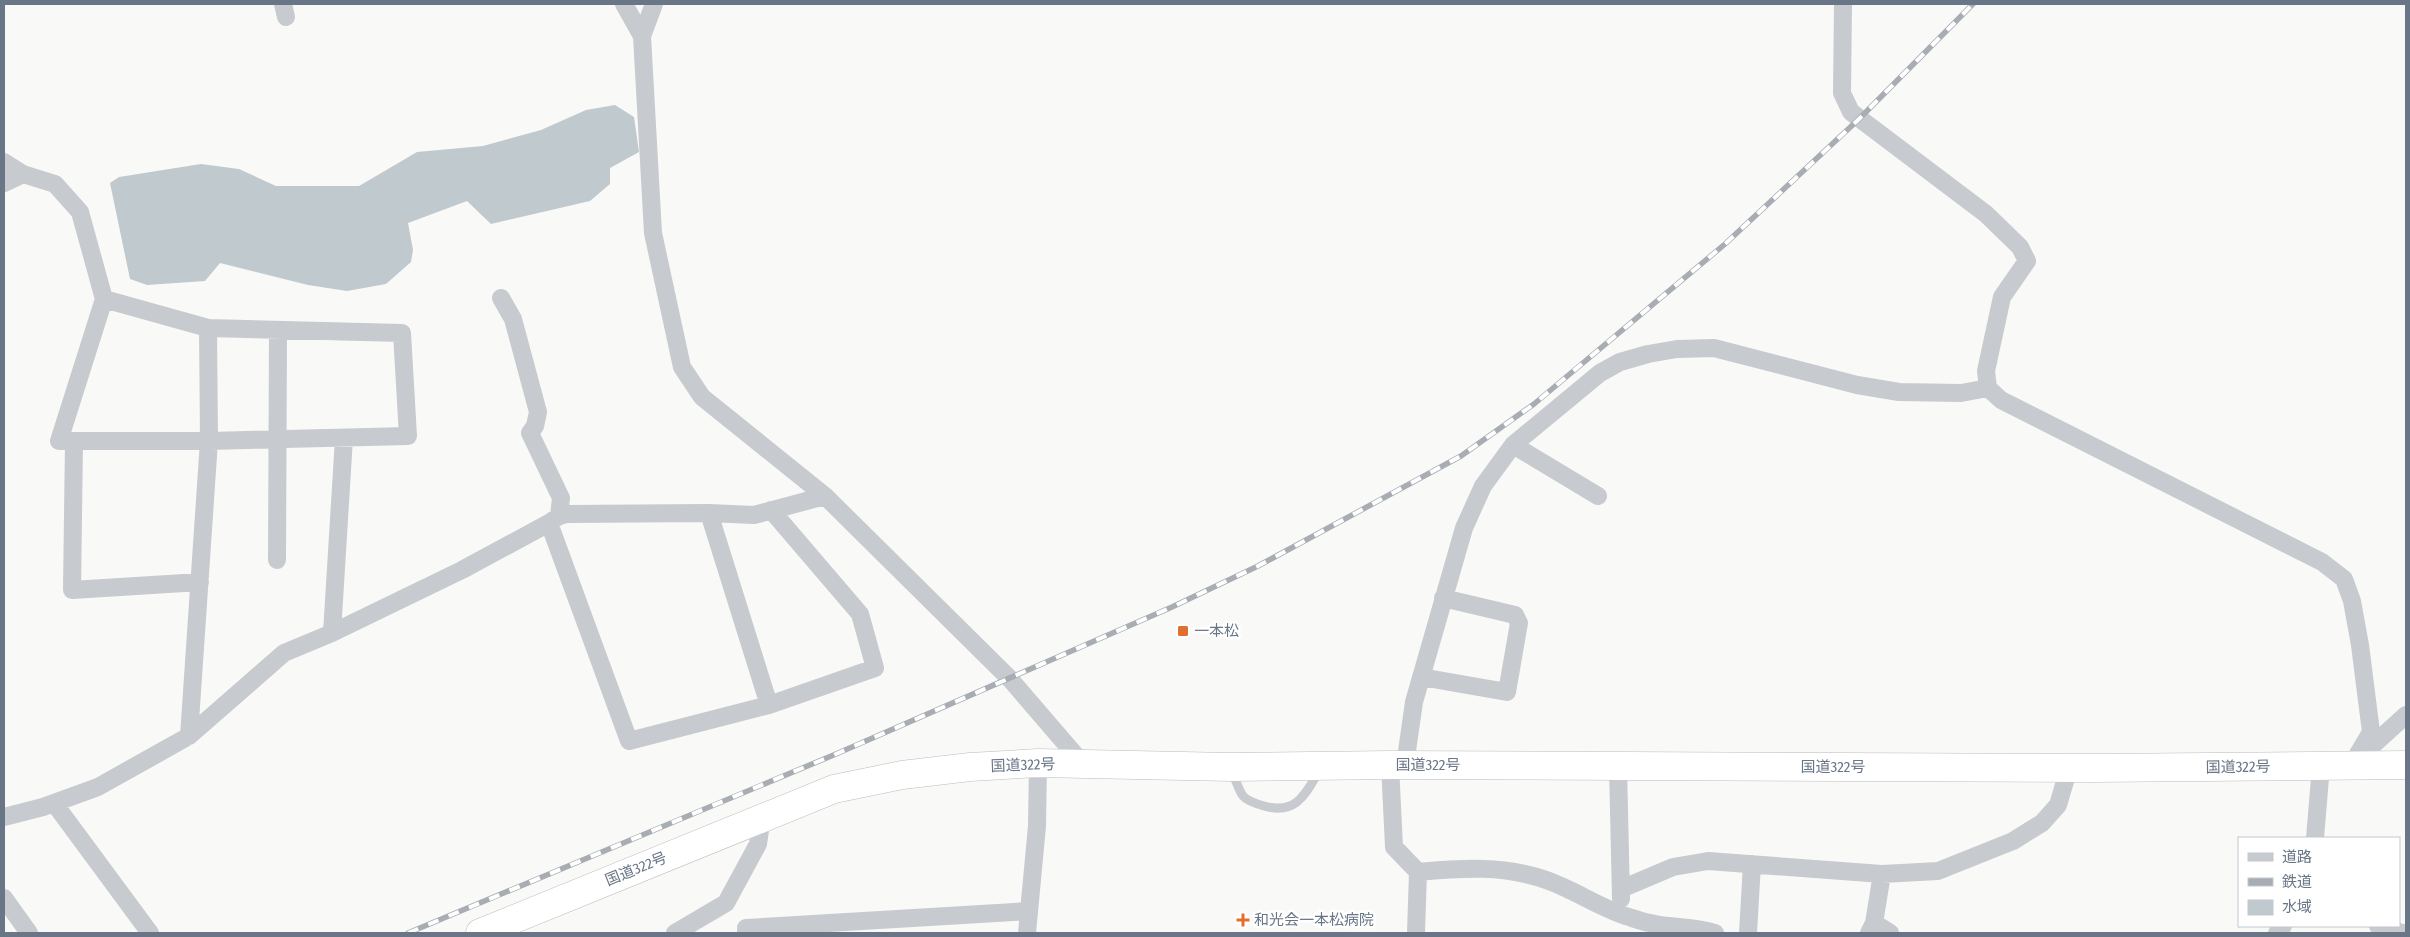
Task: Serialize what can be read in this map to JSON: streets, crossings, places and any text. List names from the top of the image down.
{
  "streets": {
    "highway": ["国道322号"]
  },
  "places": {
    "transit": ["一本松"],
    "health": ["和光会一本松病院"]
  },
  "legend": ["道路", "鉄道", "水域"]
}
